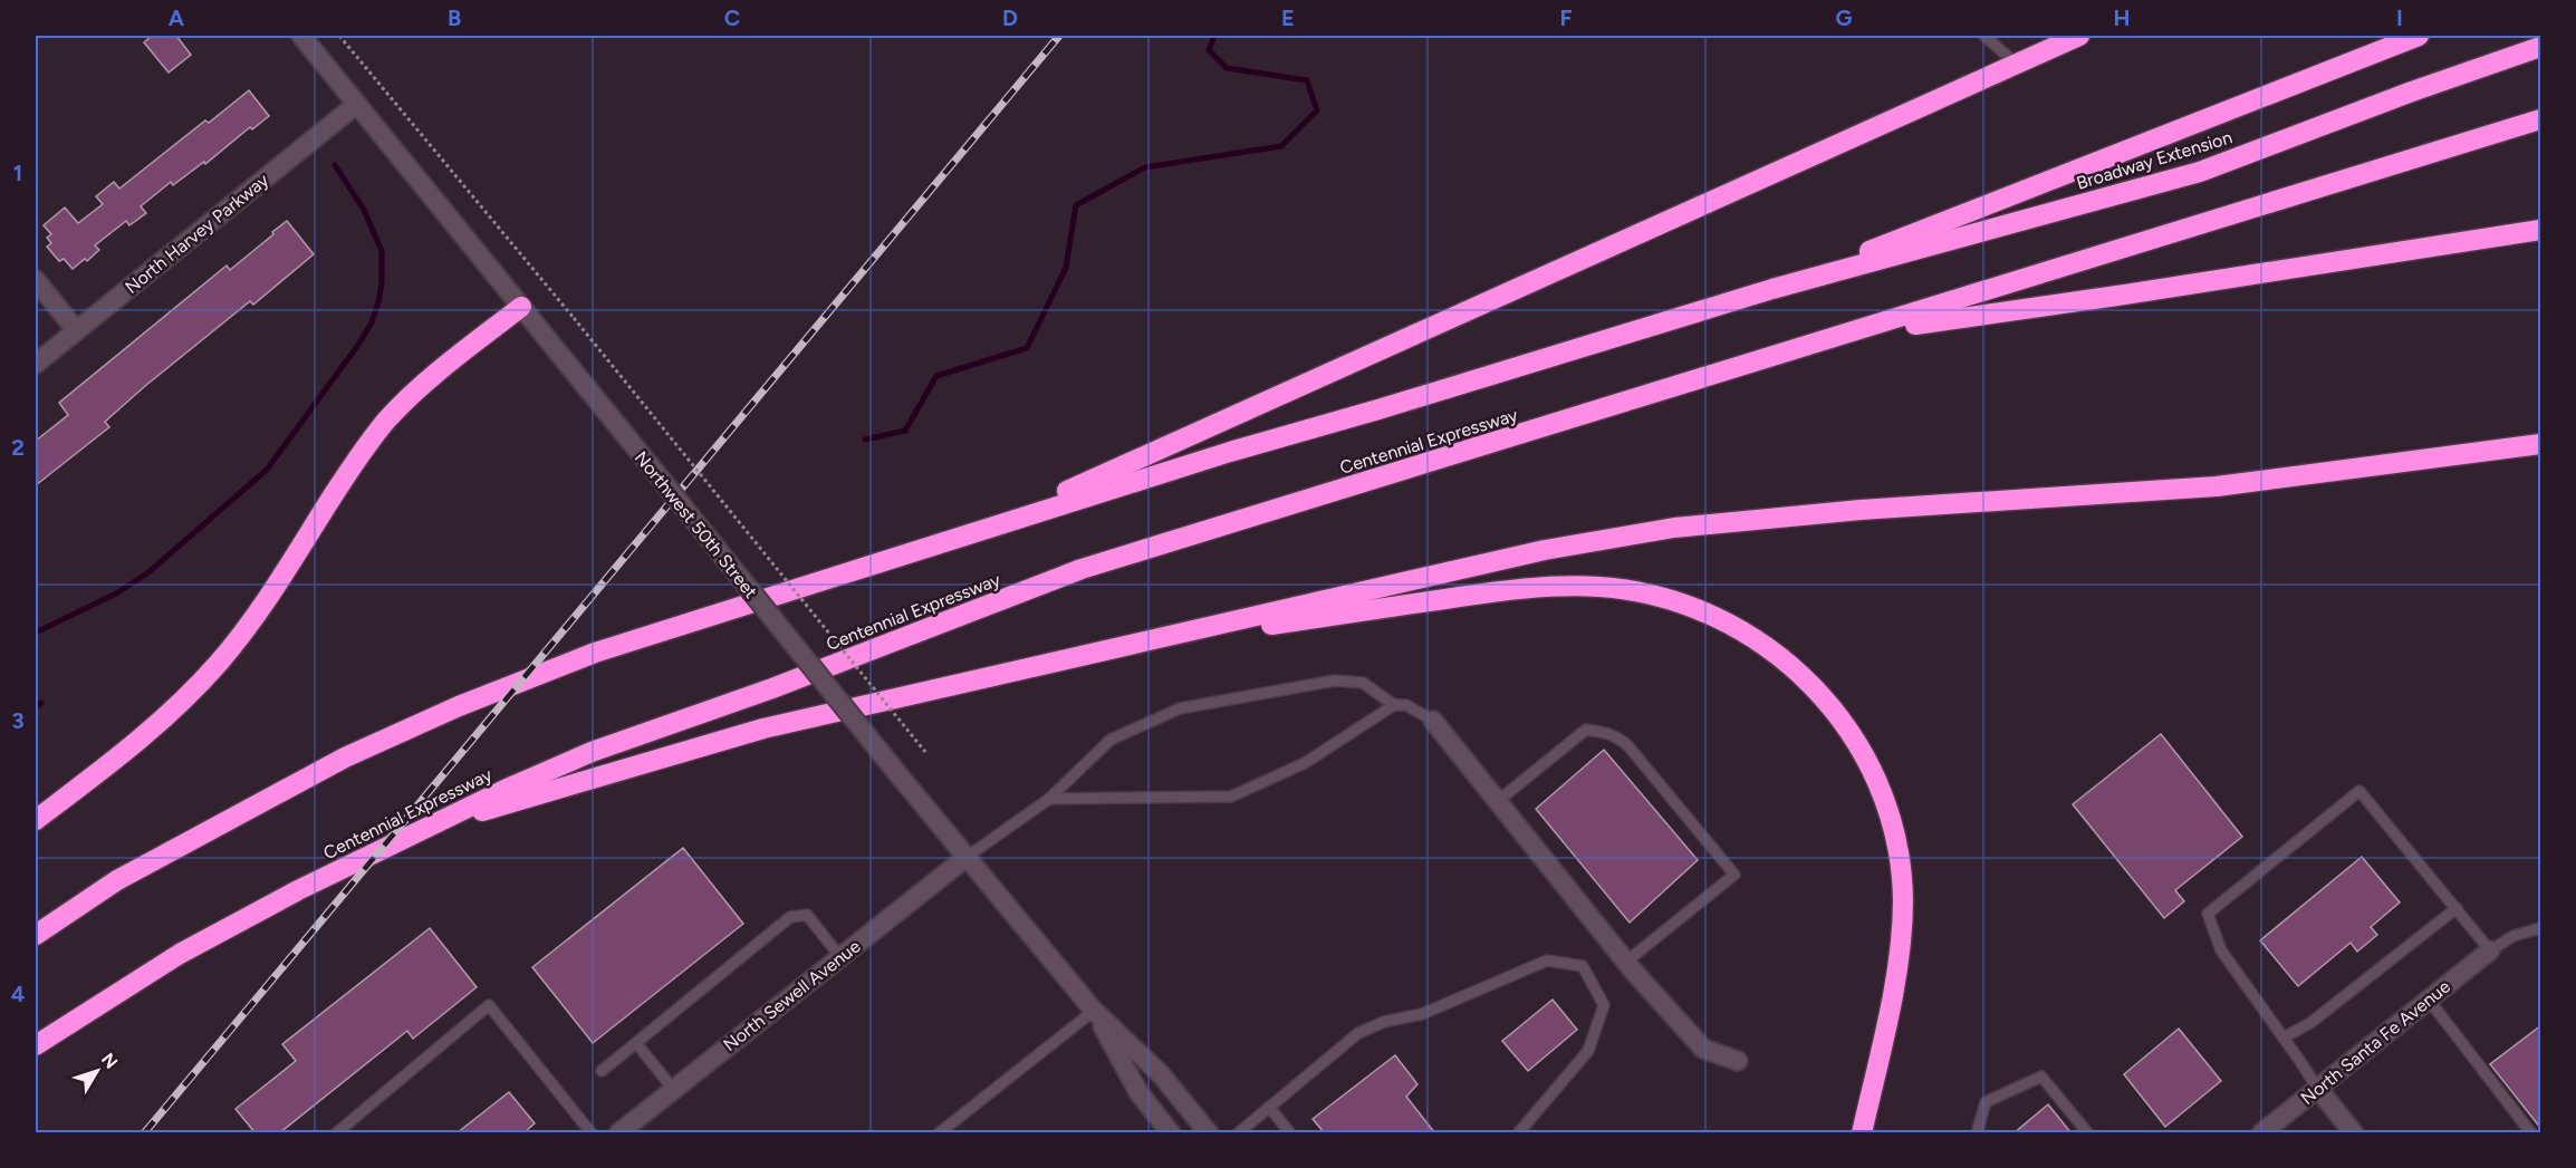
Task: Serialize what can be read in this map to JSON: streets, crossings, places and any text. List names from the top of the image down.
{
  "streets": {
    "highway": ["Broadway Extension", "Centennial Expressway"],
    "street": [
      "North Harvey Parkway",
      "Northwest 50th Street",
      "North Sewell Avenue",
      "North Santa Fe Avenue"
    ]
  },
  "crossings": [
    ["North Harvey Parkway", "Northwest 50th Street"],
    ["Northwest 50th Street", "North Sewell Avenue"]
  ],
  "north": "top right",
  "grid": {
    "columns": [
      "A",
      "B",
      "C",
      "D",
      "E",
      "F",
      "G",
      "H",
      "I"
    ],
    "rows": [
      "1",
      "2",
      "3",
      "4"
    ]
  }
}
